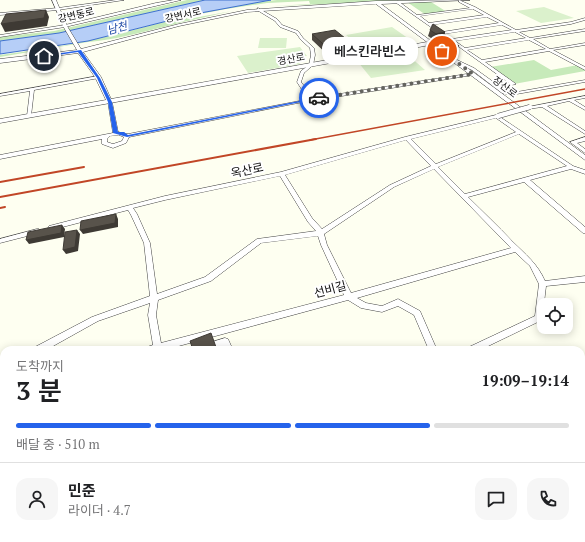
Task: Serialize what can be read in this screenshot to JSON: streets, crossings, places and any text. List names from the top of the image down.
{
  "streets": {
    "street": [
      "강변동로",
      "강변서로",
      "경산로",
      "장산로",
      "옥산로",
      "선비길"
    ]
  },
  "crossings": [
    ["강변서로", "장산로"],
    ["경산로", "장산로"]
  ],
  "water": ["남천"],
  "places": ["베스킨라빈스"],
  "page": {
    "bubble": "베스킨라빈스",
    "heading": ["3 분", "도착까지", "19:09–19:14"],
    "panel": ["민준", "라이더 · 4.7"],
    "bar": "배달 중 · 510 m"
  }
}
